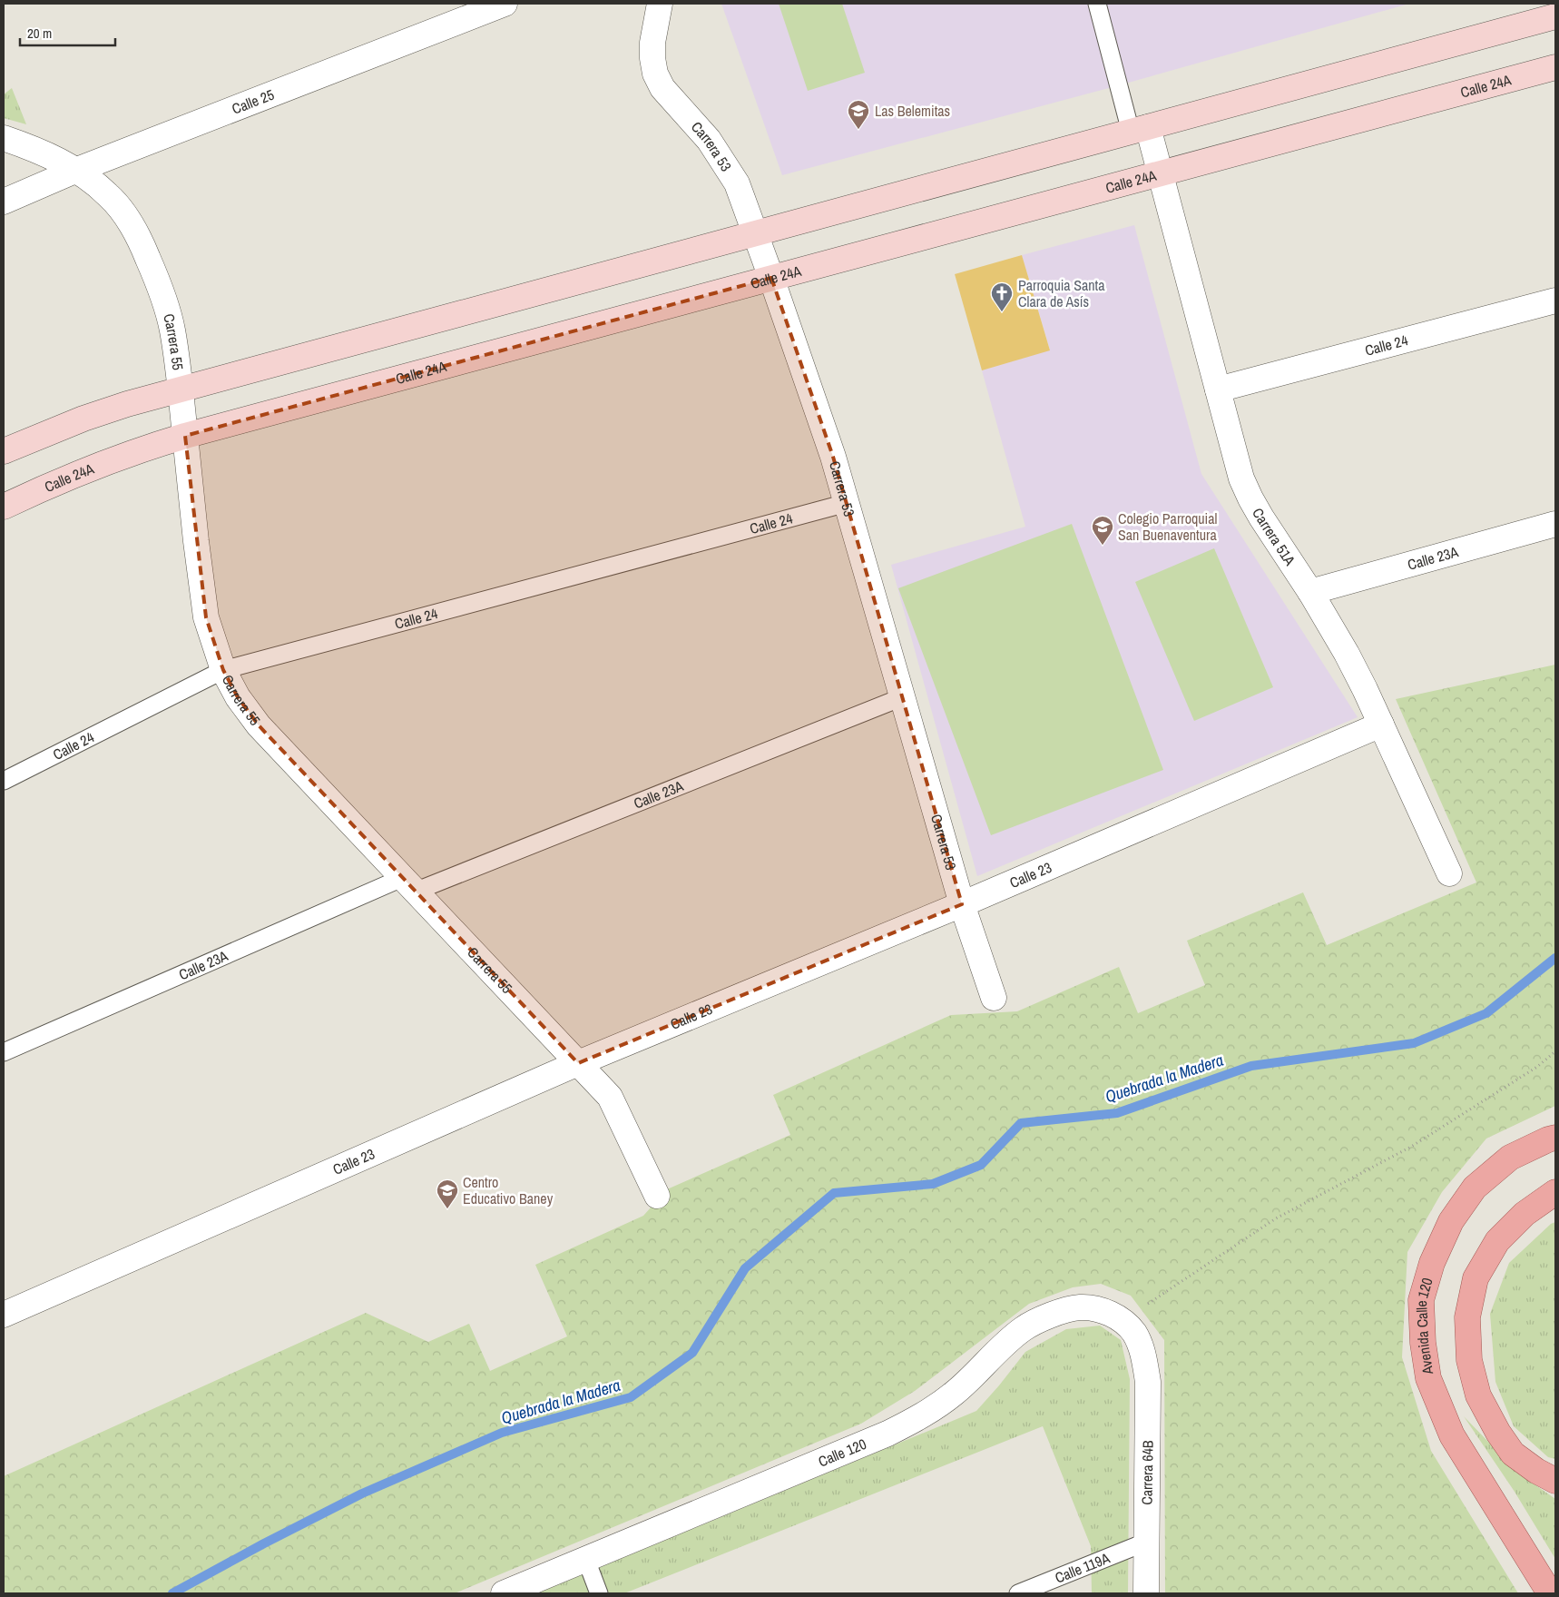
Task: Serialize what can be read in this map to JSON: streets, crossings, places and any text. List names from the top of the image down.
{
  "streets": {
    "main road": ["Calle 24A", "Avenida Calle 120"],
    "street": [
      "Calle 25",
      "Carrera 53",
      "Carrera 55",
      "Calle 24",
      "Carrera 51A",
      "Calle 23A",
      "Calle 23",
      "Calle 120",
      "Carrera 64B"
    ],
    "lane": ["Calle 119A"]
  },
  "crossings": [
    ["Calle 24A", "Carrera 53"],
    ["Calle 24A", "Carrera 55"],
    ["Calle 24A", "Carrera 51A"],
    ["Calle 25", "Carrera 55"],
    ["Carrera 53", "Calle 24"],
    ["Carrera 53", "Calle 23A"],
    ["Carrera 53", "Calle 23"],
    ["Carrera 55", "Calle 24"],
    ["Carrera 55", "Calle 23A"],
    ["Carrera 55", "Calle 23"],
    ["Calle 24", "Carrera 51A"],
    ["Carrera 51A", "Calle 23A"],
    ["Carrera 51A", "Calle 23"],
    ["Calle 120", "Carrera 64B"],
    ["Carrera 64B", "Calle 119A"]
  ],
  "water": ["Quebrada la Madera"],
  "places": {
    "school or university": ["Las Belemitas", "Colegio Parroquial San Buenaventura", "Centro Educativo Baney"],
    "church": ["Parroquia Santa Clara de Asís"]
  },
  "scale_bar": "20 m"
}
